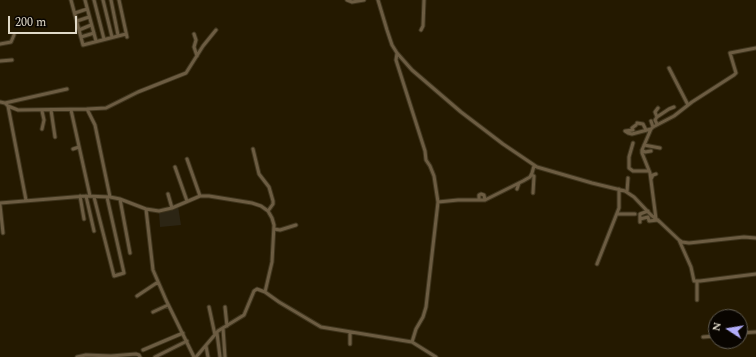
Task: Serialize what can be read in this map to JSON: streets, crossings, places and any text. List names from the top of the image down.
{
  "scale_bar": "200 m",
  "north": "left"
}
